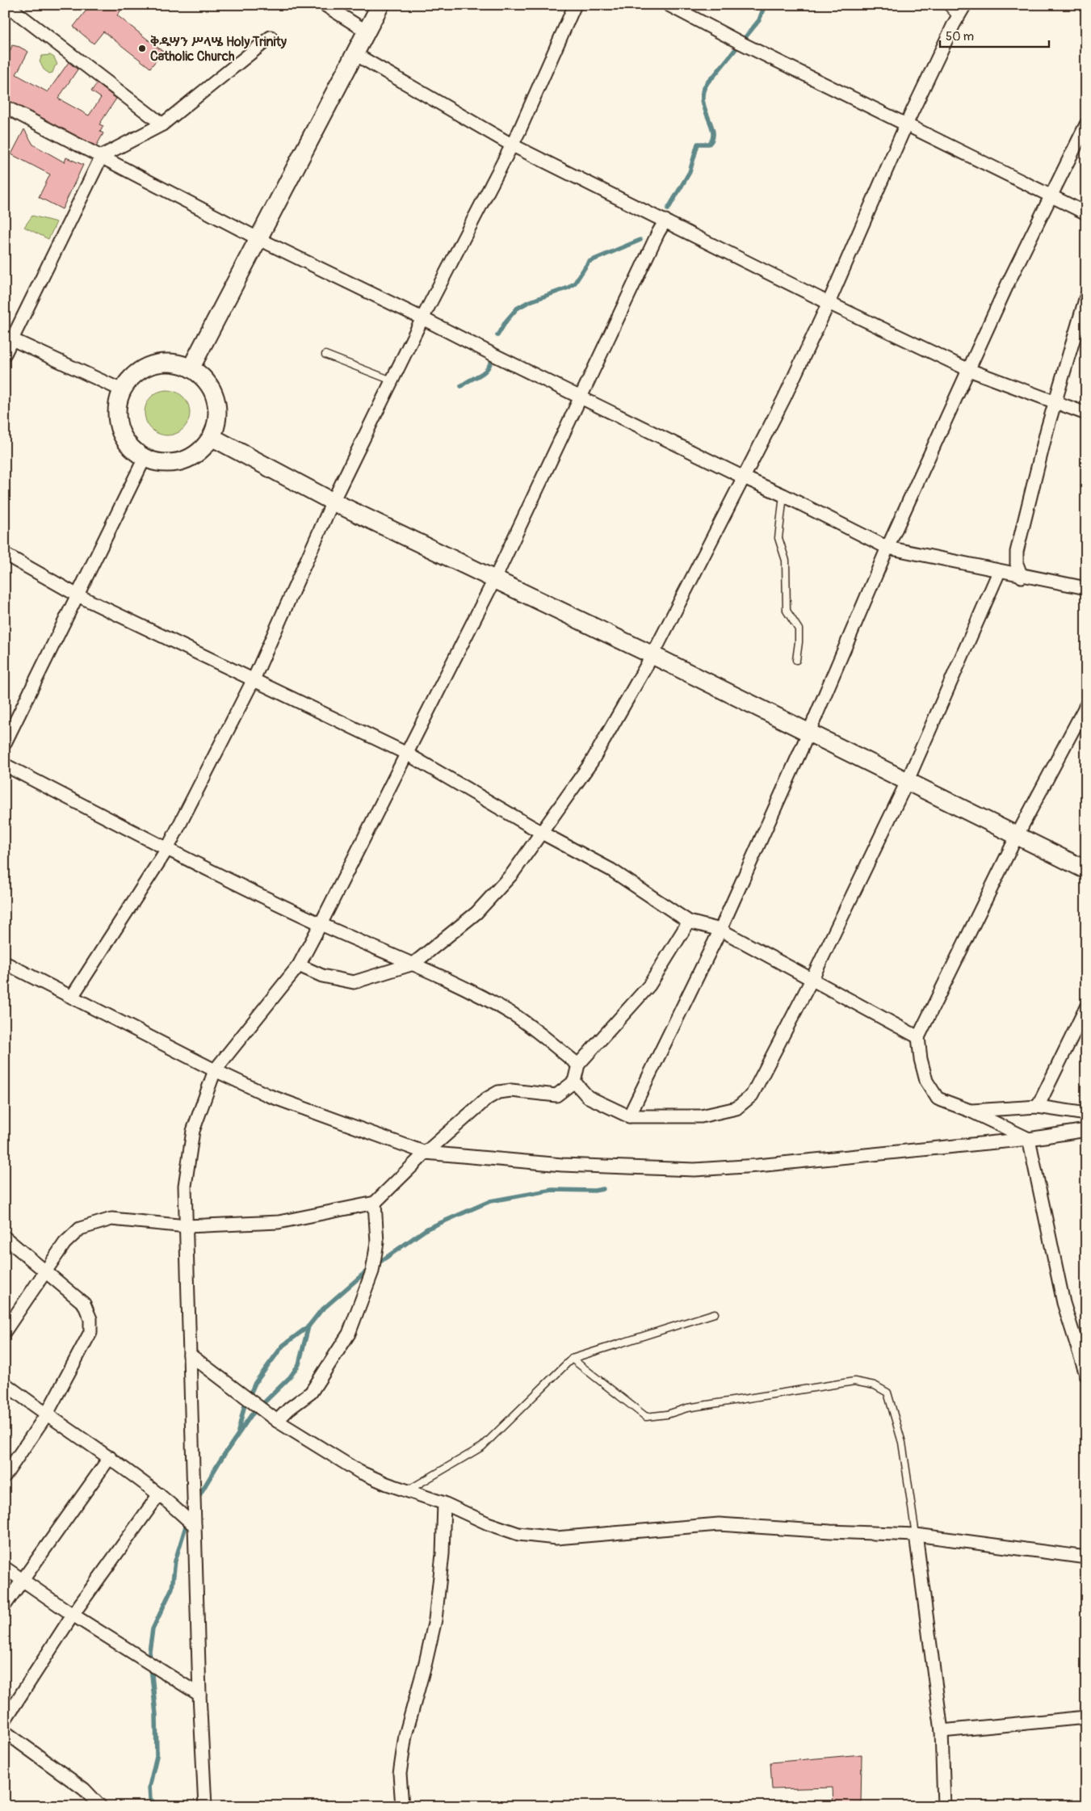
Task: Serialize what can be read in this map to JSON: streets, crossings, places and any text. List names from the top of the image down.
{
  "places": ["ቅዱሣን ሥላሤ Holy Trinity Catholic Church"],
  "scale_bar": "50 m"
}
